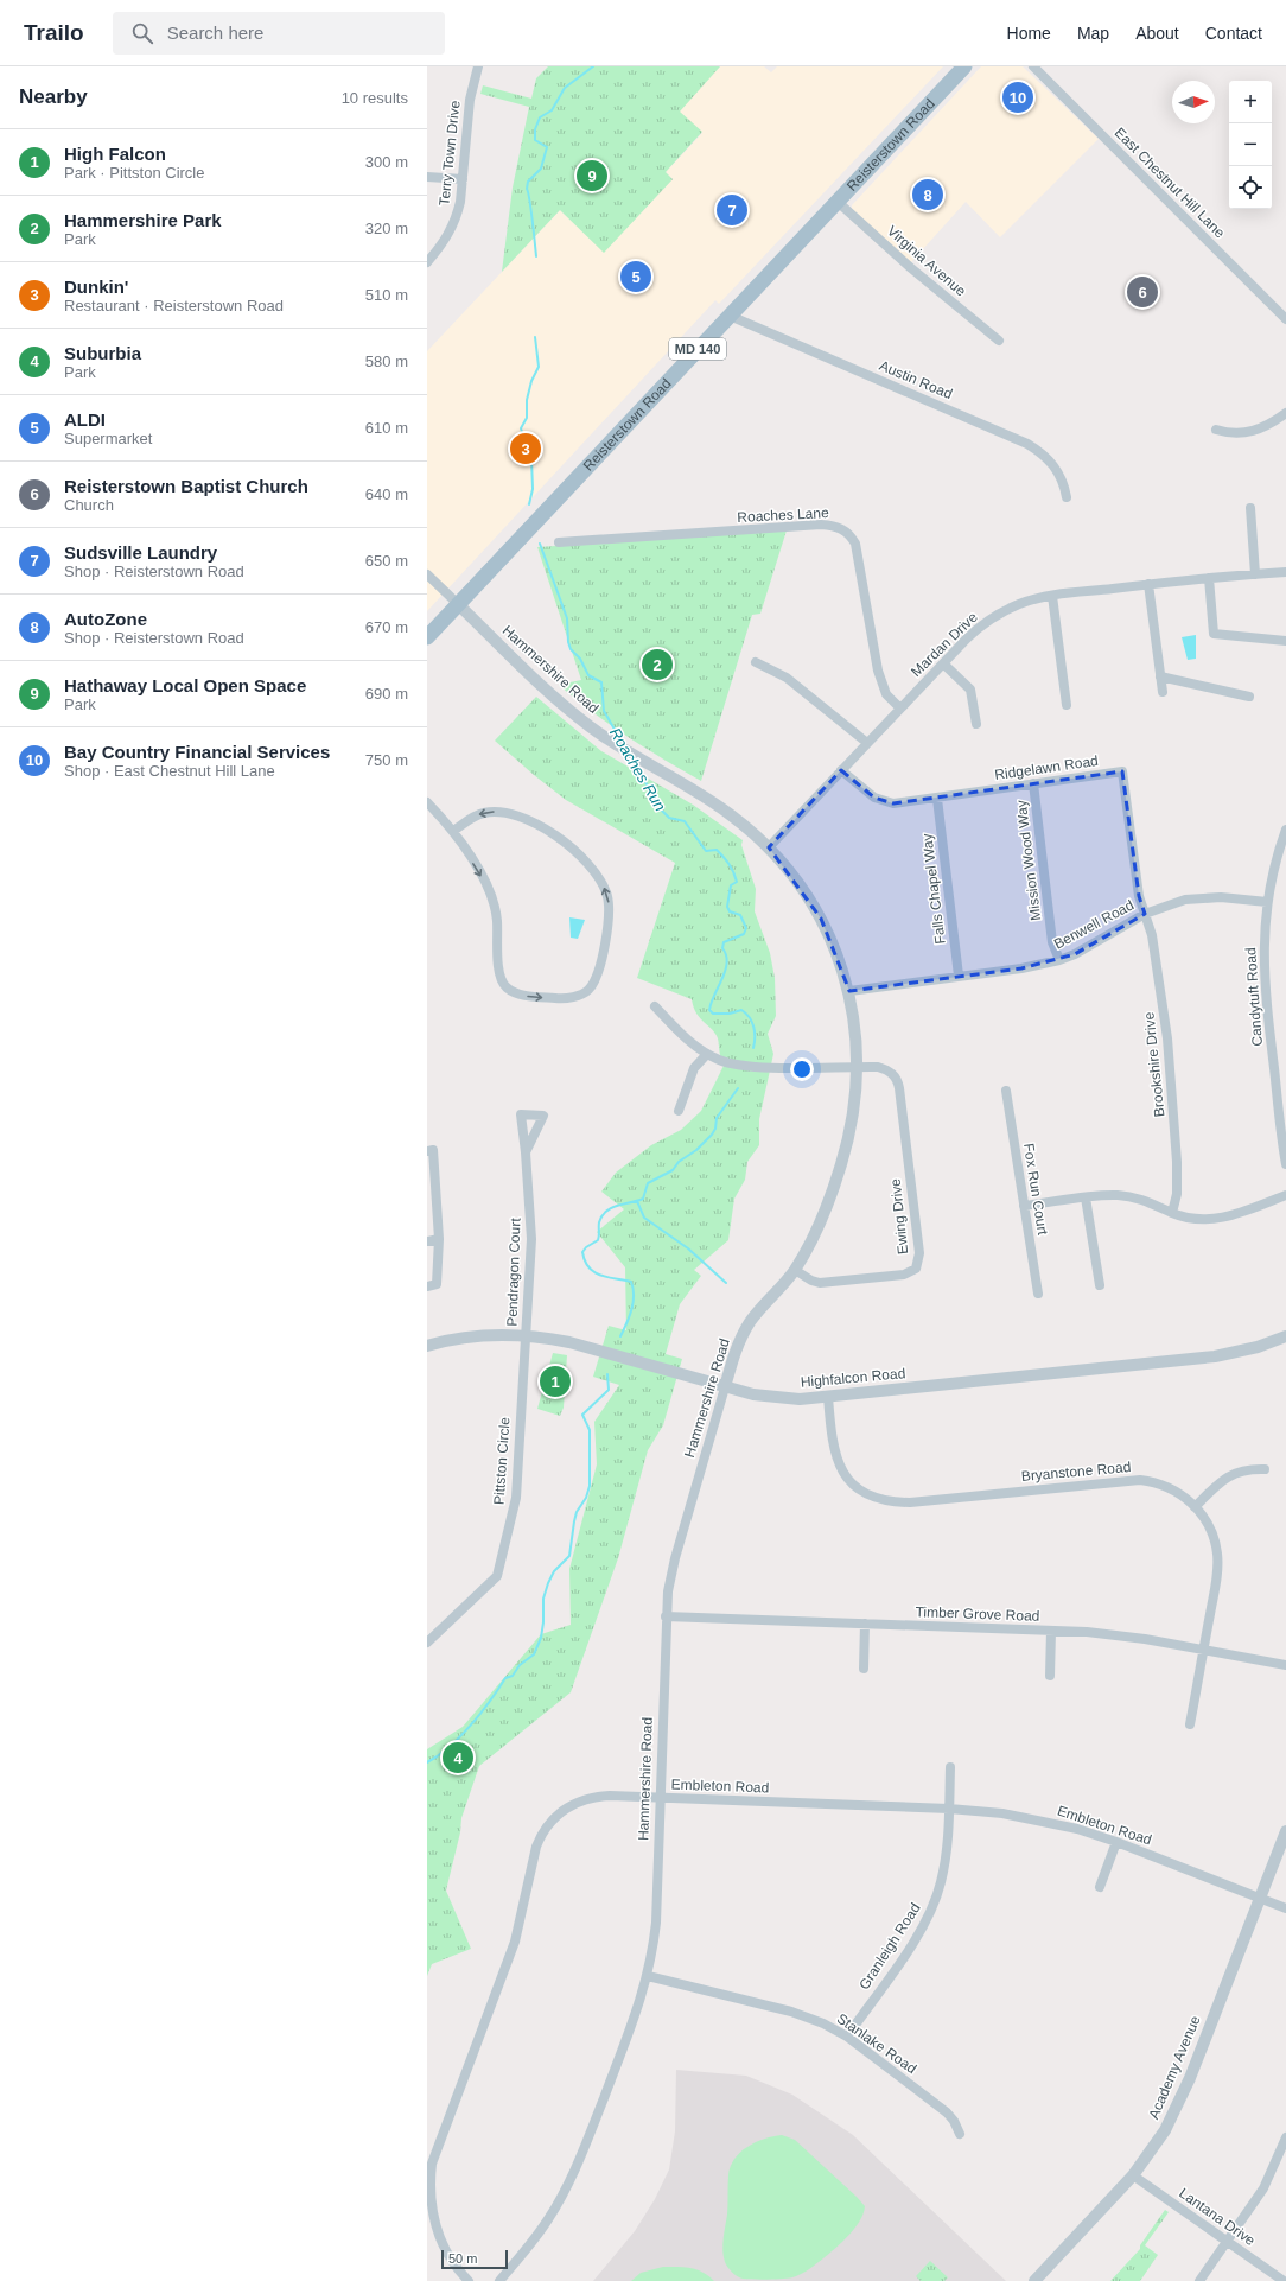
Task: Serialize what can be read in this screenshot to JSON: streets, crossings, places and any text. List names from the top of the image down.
{
  "streets": {
    "main road": ["Reisterstown Road", "MD 140"],
    "street": [
      "Terry Town Drive",
      "East Chestnut Hill Lane",
      "Virginia Avenue",
      "Austin Road",
      "Roaches Lane",
      "Mardan Drive",
      "Hammershire Road",
      "Ridgelawn Road",
      "Mission Wood Way",
      "Falls Chapel Way",
      "Benwell Road",
      "Candytuft Road",
      "Brookshire Drive",
      "Fox Run Court",
      "Ewing Drive",
      "Pendragon Court",
      "Highfalcon Road",
      "Pittston Circle",
      "Bryanstone Road",
      "Timber Grove Road",
      "Embleton Road",
      "Granleigh Road",
      "Stanlake Road",
      "Academy Avenue",
      "Lantana Drive"
    ]
  },
  "crossings": [
    ["Reisterstown Road", "Virginia Avenue"],
    ["Reisterstown Road", "Austin Road"],
    ["Reisterstown Road", "Hammershire Road"],
    ["Roaches Lane", "Mardan Drive"],
    ["Mardan Drive", "Hammershire Road"],
    ["Mardan Drive", "Ridgelawn Road"],
    ["Hammershire Road", "Benwell Road"],
    ["Hammershire Road", "Ewing Drive"],
    ["Hammershire Road", "Highfalcon Road"],
    ["Hammershire Road", "Timber Grove Road"],
    ["Hammershire Road", "Embleton Road"],
    ["Hammershire Road", "Stanlake Road"],
    ["Ridgelawn Road", "Mission Wood Way"],
    ["Ridgelawn Road", "Falls Chapel Way"],
    ["Ridgelawn Road", "Benwell Road"],
    ["Ridgelawn Road", "Brookshire Drive"],
    ["Mission Wood Way", "Benwell Road"],
    ["Falls Chapel Way", "Benwell Road"],
    ["Benwell Road", "Candytuft Road"],
    ["Benwell Road", "Brookshire Drive"],
    ["Pendragon Court", "Highfalcon Road"],
    ["Pendragon Court", "Pittston Circle"],
    ["Highfalcon Road", "Pittston Circle"],
    ["Highfalcon Road", "Bryanstone Road"],
    ["Bryanstone Road", "Timber Grove Road"],
    ["Embleton Road", "Granleigh Road"],
    ["Embleton Road", "Academy Avenue"],
    ["Granleigh Road", "Stanlake Road"],
    ["Academy Avenue", "Lantana Drive"]
  ],
  "water": ["Roaches Run"],
  "scale_bar": "50 m",
  "north": "right",
  "page": {
    "header": "Trailo",
    "search": "Search here",
    "nav": [
      "Home",
      "Map",
      "About",
      "Contact"
    ],
    "heading": ["Nearby", "10 results"],
    "pins": [
      "10",
      "9",
      "8",
      "7",
      "5",
      "6",
      "3",
      "2",
      "1",
      "4"
    ],
    "map_buttons": ["+", "−"],
    "list": [
      {
        "mark": "1",
        "name": "High Falcon",
        "note": "Park · Pittston Circle",
        "value": "300 m"
      },
      {
        "mark": "2",
        "name": "Hammershire Park",
        "note": "Park",
        "value": "320 m"
      },
      {
        "mark": "3",
        "name": "Dunkin'",
        "note": "Restaurant · Reisterstown Road",
        "value": "510 m"
      },
      {
        "mark": "4",
        "name": "Suburbia",
        "note": "Park",
        "value": "580 m"
      },
      {
        "mark": "5",
        "name": "ALDI",
        "note": "Supermarket",
        "value": "610 m"
      },
      {
        "mark": "6",
        "name": "Reisterstown Baptist Church",
        "note": "Church",
        "value": "640 m"
      },
      {
        "mark": "7",
        "name": "Sudsville Laundry",
        "note": "Shop · Reisterstown Road",
        "value": "650 m"
      },
      {
        "mark": "8",
        "name": "AutoZone",
        "note": "Shop · Reisterstown Road",
        "value": "670 m"
      },
      {
        "mark": "9",
        "name": "Hathaway Local Open Space",
        "note": "Park",
        "value": "690 m"
      },
      {
        "mark": "10",
        "name": "Bay Country Financial Services",
        "note": "Shop · East Chestnut Hill Lane",
        "value": "750 m"
      }
    ],
    "scale": "50 m"
  }
}
